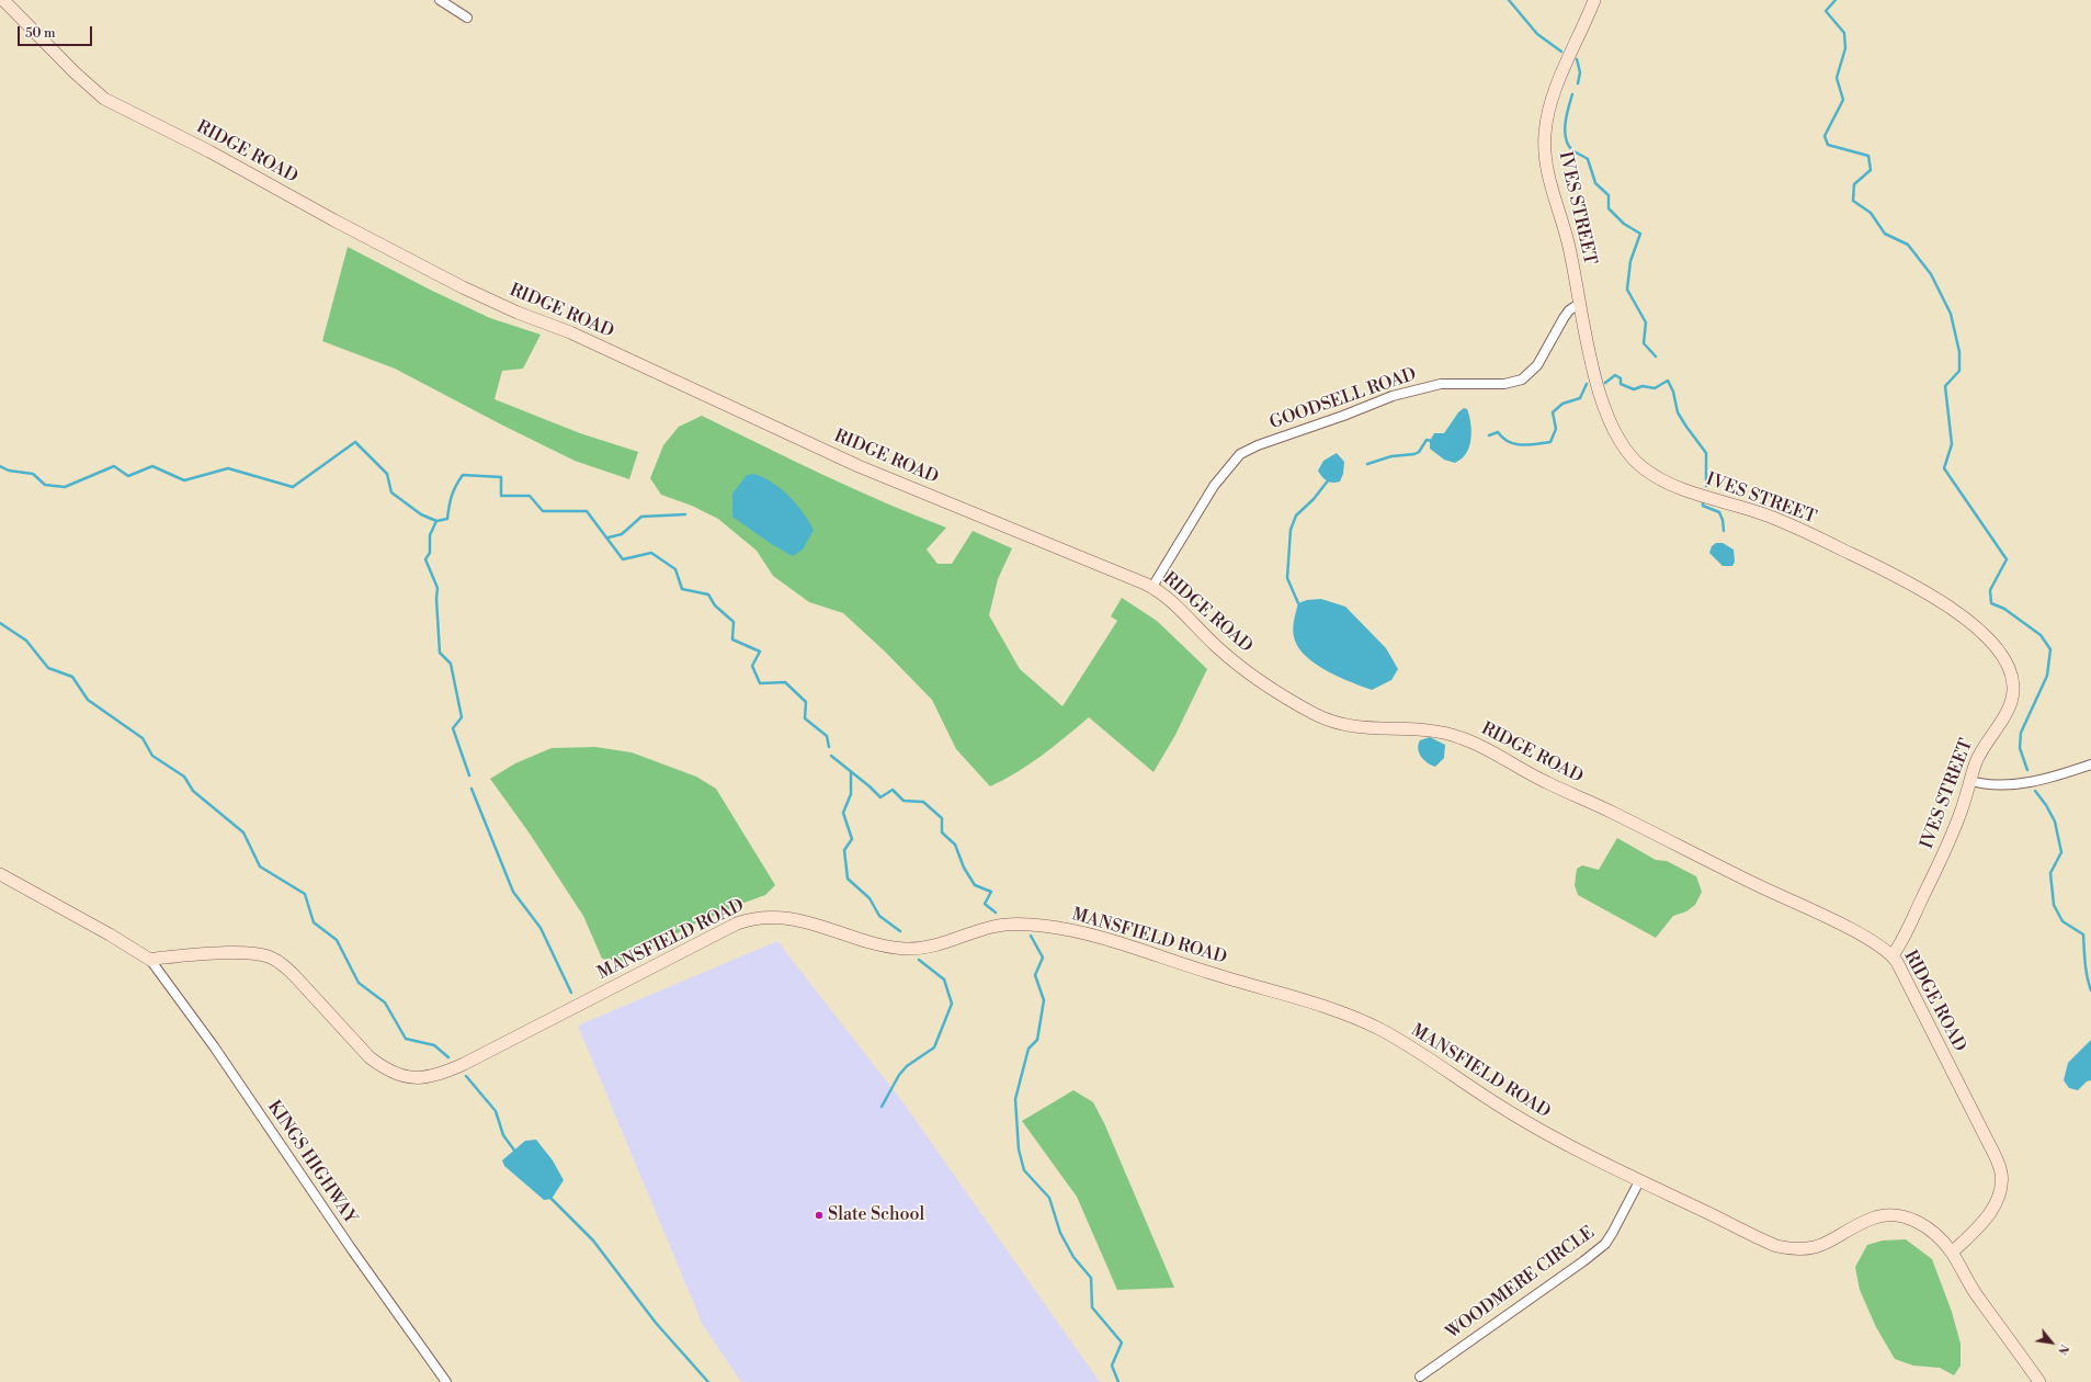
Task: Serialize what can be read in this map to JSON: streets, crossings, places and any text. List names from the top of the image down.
{
  "streets": {
    "street": [
      "RIDGE ROAD",
      "IVES STREET",
      "GOODSELL ROAD",
      "MANSFIELD ROAD",
      "KINGS HIGHWAY",
      "WOODMERE CIRCLE"
    ]
  },
  "crossings": [
    ["RIDGE ROAD", "IVES STREET"],
    ["RIDGE ROAD", "GOODSELL ROAD"],
    ["RIDGE ROAD", "MANSFIELD ROAD"],
    ["IVES STREET", "GOODSELL ROAD"],
    ["MANSFIELD ROAD", "KINGS HIGHWAY"],
    ["MANSFIELD ROAD", "WOODMERE CIRCLE"]
  ],
  "places": ["Slate School"],
  "scale_bar": "50 m",
  "north": "bottom right"
}
